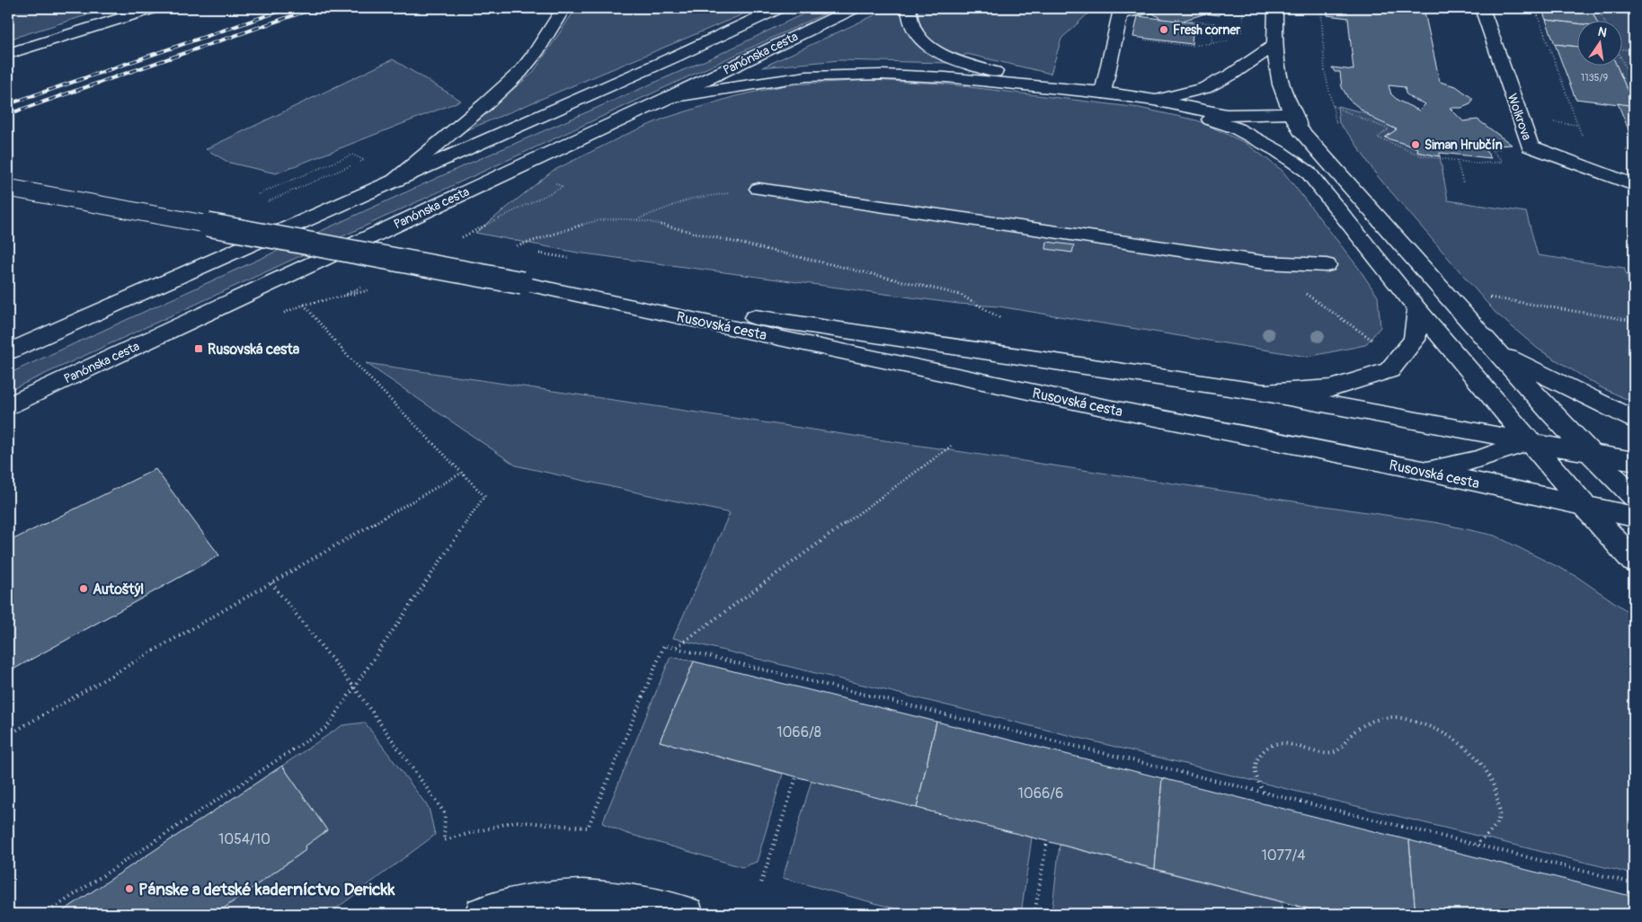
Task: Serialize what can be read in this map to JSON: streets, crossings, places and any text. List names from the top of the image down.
{
  "streets": {
    "street": ["Panónska cesta", "Wolkrova", "Rusovská cesta"]
  },
  "places": {
    "other": [
      "Fresh corner",
      "Siman Hrubčín",
      "Autoštýl",
      "Pánske a detské kaderníctvo Derickk"
    ],
    "transit": ["Rusovská cesta"]
  },
  "house_numbers": [
    "1135/9",
    "1066/8",
    "1066/6",
    "1054/10",
    "1077/4"
  ],
  "north": "top"
}
